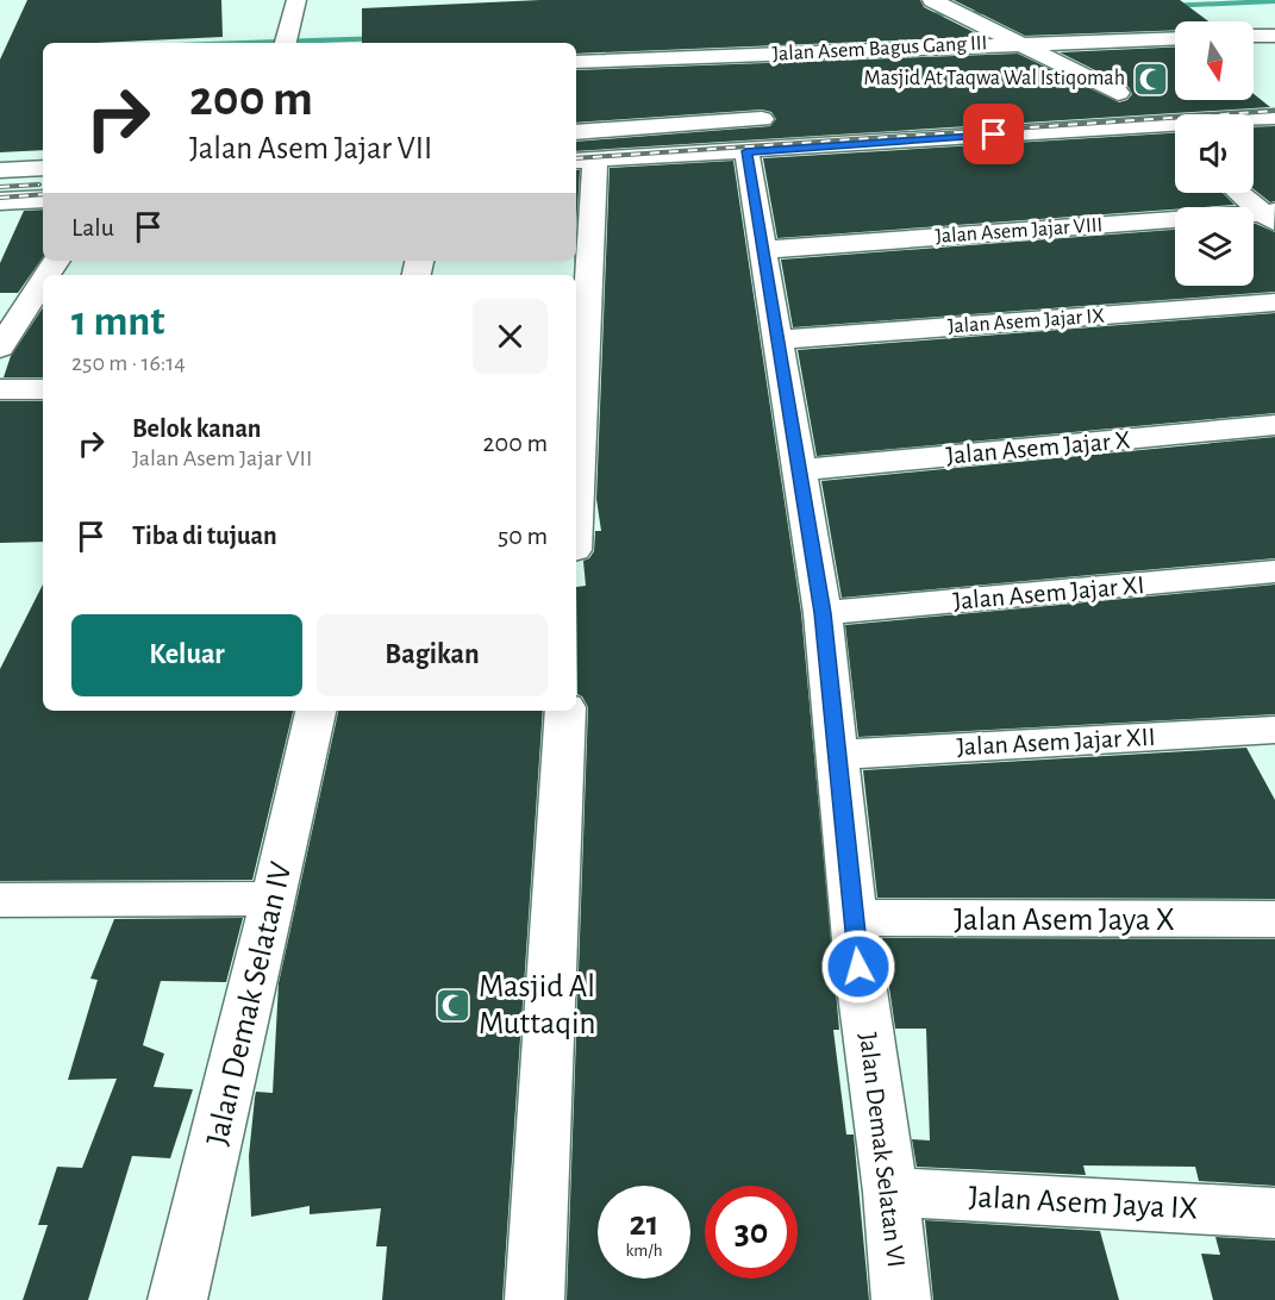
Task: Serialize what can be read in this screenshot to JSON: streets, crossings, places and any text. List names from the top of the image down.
{
  "streets": {
    "street": [
      "Jalan Asem Bagus Gang III",
      "Jalan Asem Jajar VIII",
      "Jalan Asem Jajar IX",
      "Jalan Asem Jajar X",
      "Jalan Asem Jajar XI",
      "Jalan Asem Jajar XII",
      "Jalan Asem Jaya X",
      "Jalan Demak Selatan IV",
      "Jalan Demak Selatan VI",
      "Jalan Asem Jaya IX"
    ]
  },
  "crossings": [
    ["Jalan Asem Jajar VIII", "Jalan Demak Selatan VI"],
    ["Jalan Asem Jajar IX", "Jalan Demak Selatan VI"],
    ["Jalan Asem Jajar X", "Jalan Demak Selatan VI"],
    ["Jalan Asem Jajar XI", "Jalan Demak Selatan VI"],
    ["Jalan Asem Jajar XII", "Jalan Demak Selatan VI"],
    ["Jalan Asem Jaya X", "Jalan Demak Selatan VI"],
    ["Jalan Demak Selatan VI", "Jalan Asem Jaya IX"]
  ],
  "places": {
    "mosque": ["Masjid At Taqwa Wal Istiqomah", "Masjid Al Muttaqin"]
  },
  "north": "bottom",
  "page": {
    "turn": ["200 m", "Jalan Asem Jajar VII"],
    "then": "Lalu",
    "heading": ["1 mnt", "250 m · 16:14"],
    "list": [
      {
        "name": "Belok kanan",
        "note": "Jalan Asem Jajar VII",
        "value": "200 m"
      },
      {
        "name": "Tiba di tujuan",
        "value": "50 m"
      }
    ],
    "buttons": ["Keluar", "Bagikan"],
    "speed": "21 km/h",
    "limit": "30"
  }
}
